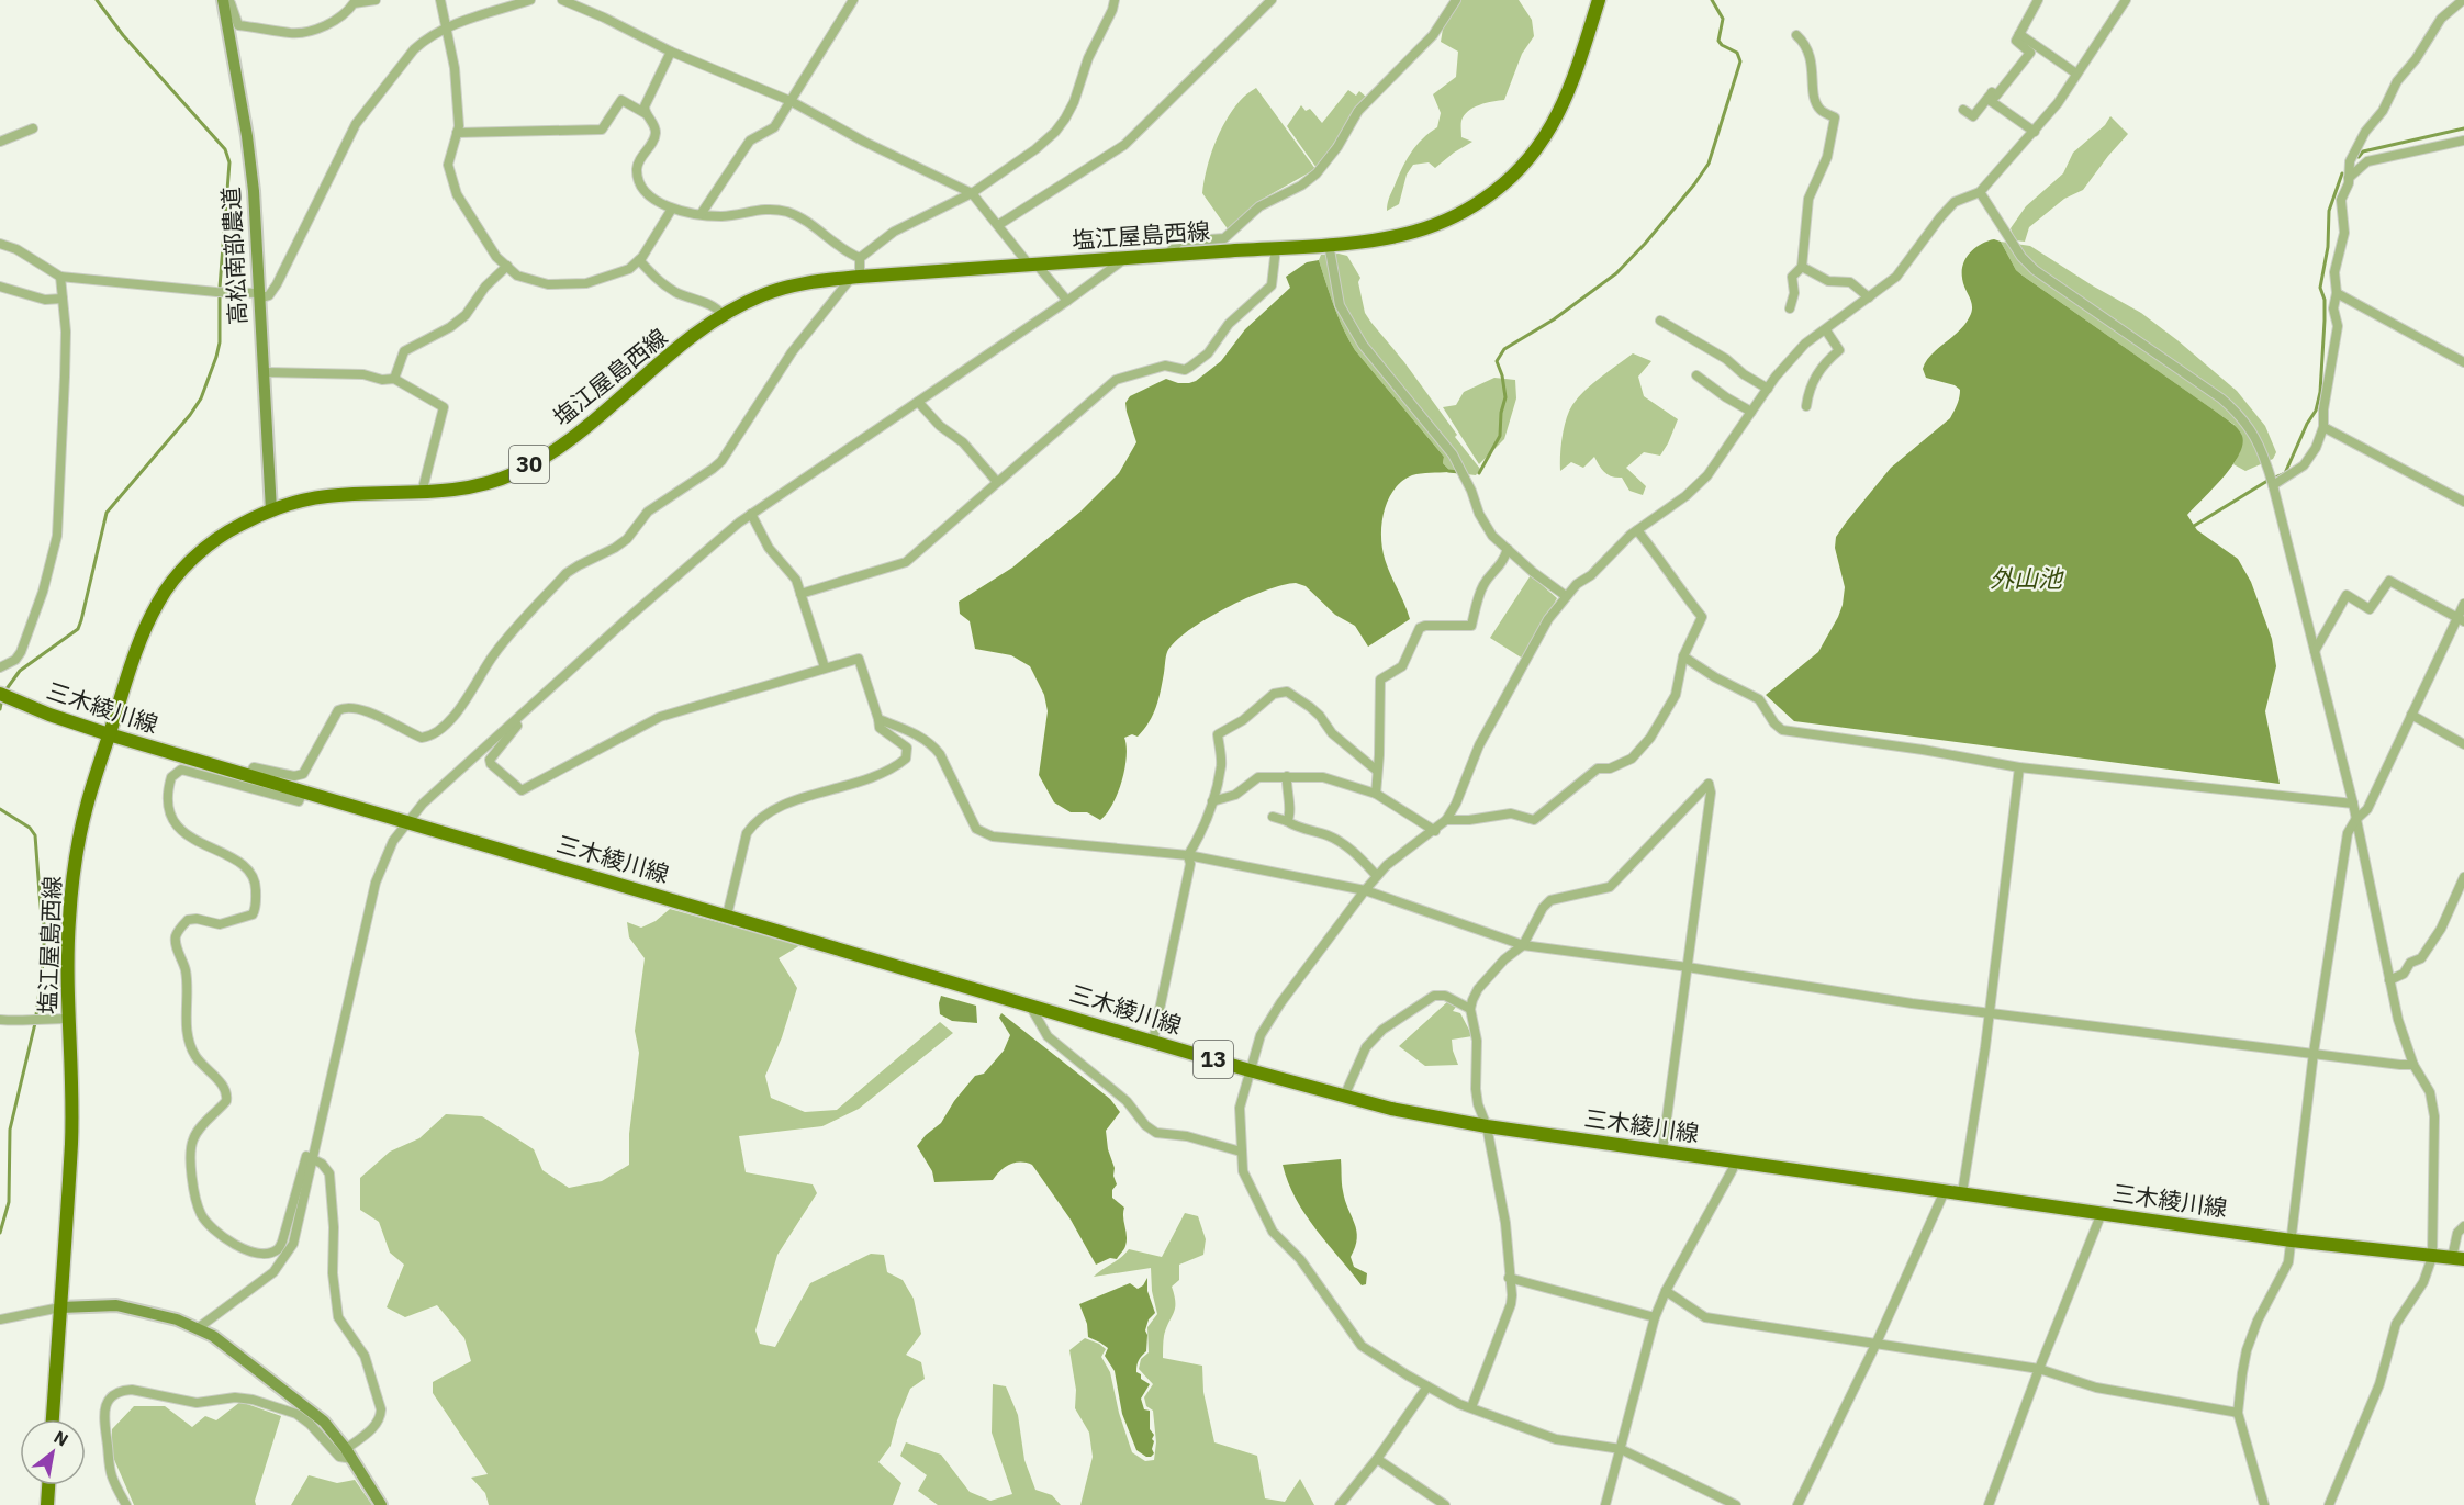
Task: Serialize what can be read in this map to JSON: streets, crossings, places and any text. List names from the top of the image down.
{
  "streets": {
    "main road": [
      "塩江屋島西線",
      "30",
      "三木綾川線",
      "13"
    ],
    "street": ["高松南部農道"]
  },
  "crossings": [
    ["塩江屋島西線", "高松南部農道"],
    ["塩江屋島西線", "三木綾川線"]
  ],
  "water": ["外山池"],
  "north": "top right"
}
